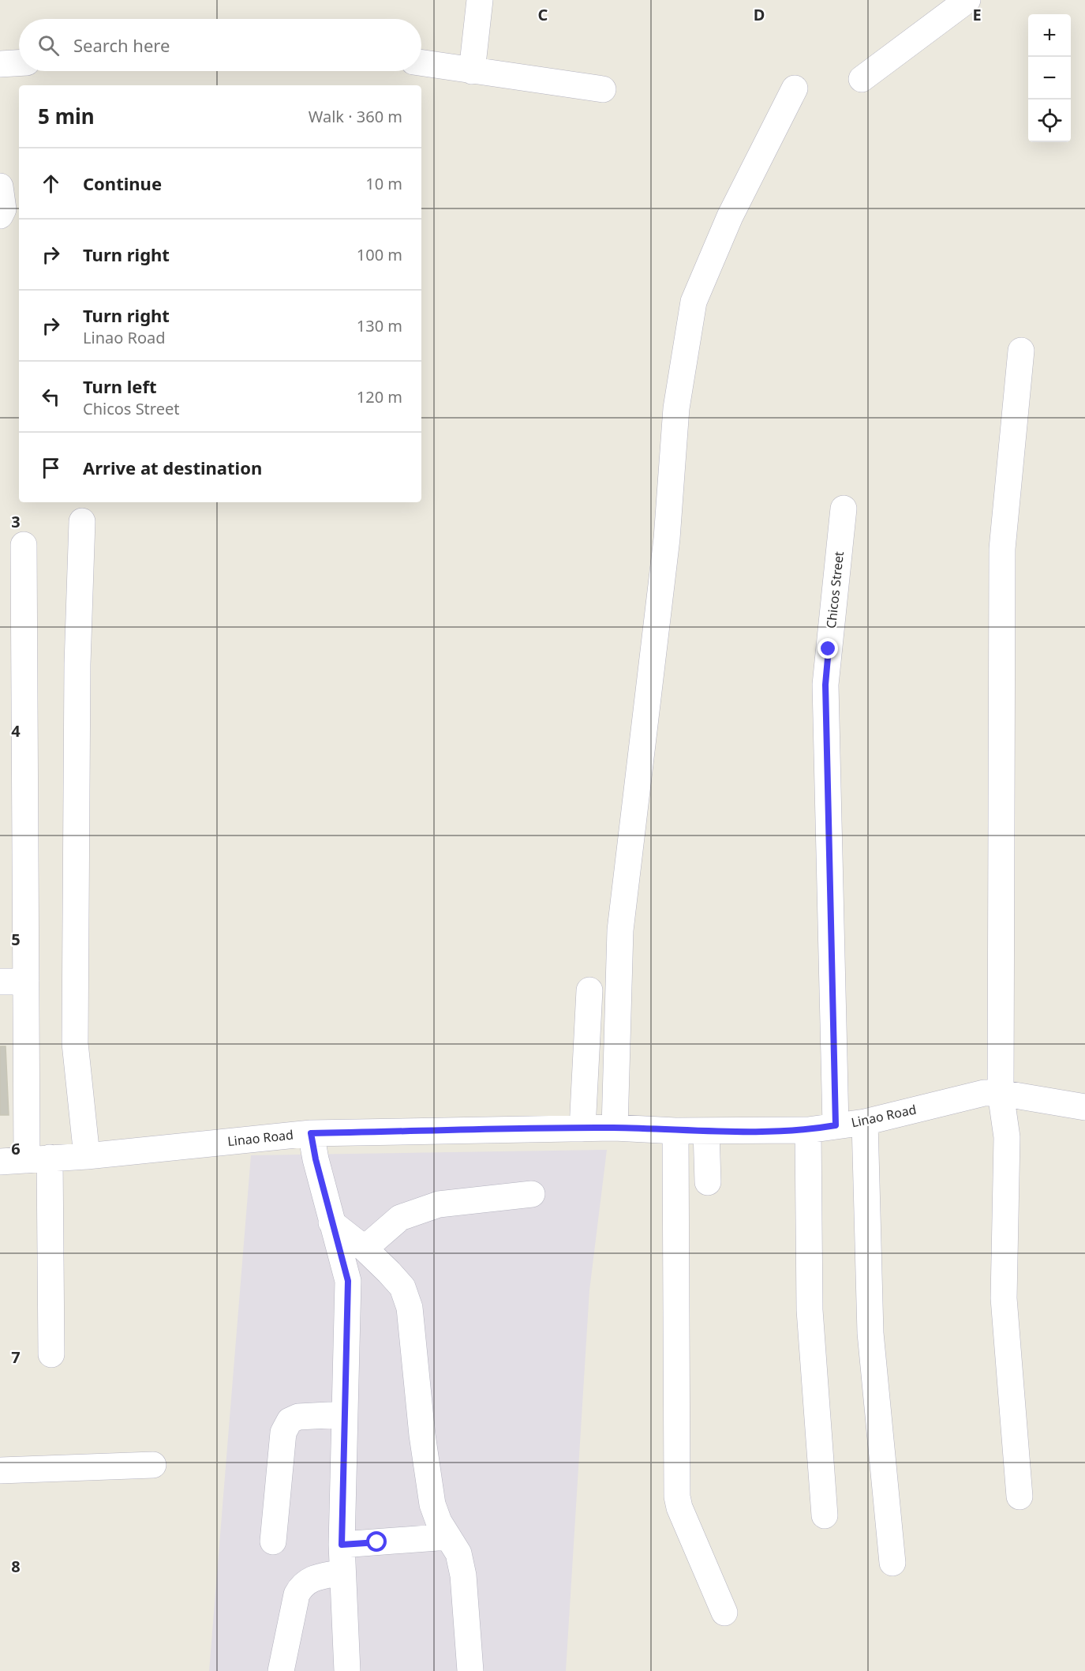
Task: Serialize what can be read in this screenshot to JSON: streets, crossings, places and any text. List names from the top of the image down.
{
  "streets": {
    "street": ["Chicos Street", "Linao Road"]
  },
  "crossings": [
    ["Chicos Street", "Linao Road"]
  ],
  "page": {
    "map_buttons": ["+", "−"],
    "search": "Search here",
    "heading": ["5 min", "Walk · 360 m"],
    "list": [
      ["Continue", "10 m"],
      ["Turn right", "100 m"],
      ["Turn right", "Linao Road", "130 m"],
      ["Turn left", "Chicos Street", "120 m"],
      "Arrive at destination"
    ]
  },
  "grid": {
    "columns": ["C", "D", "E"],
    "rows": [
      "3",
      "4",
      "5",
      "6",
      "7",
      "8"
    ]
  }
}
